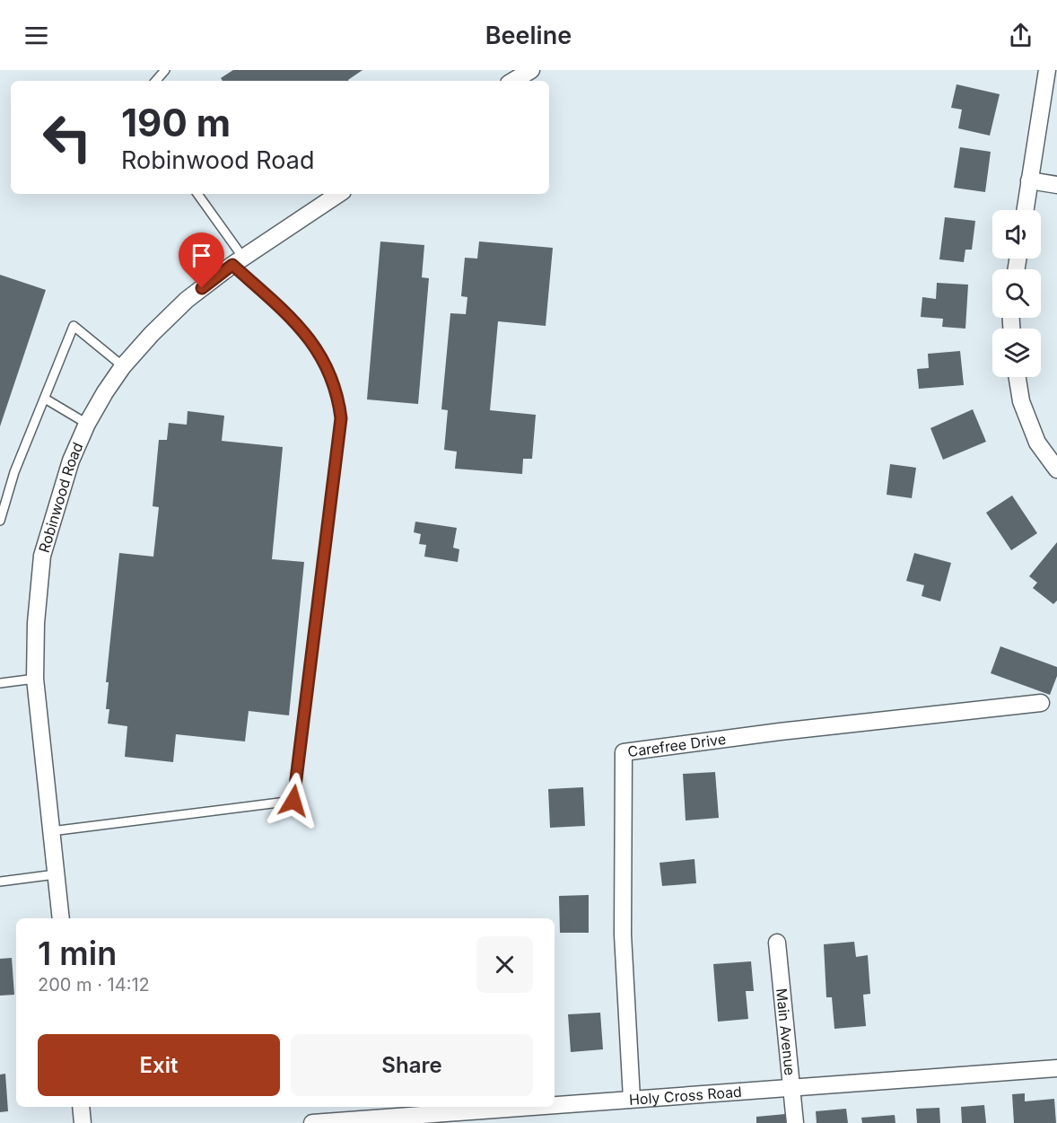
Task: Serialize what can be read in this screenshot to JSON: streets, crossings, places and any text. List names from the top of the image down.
{
  "streets": {
    "street": [
      "Robinwood Road",
      "Carefree Drive",
      "Main Avenue",
      "Holy Cross Road"
    ]
  },
  "crossings": [
    ["Carefree Drive", "Holy Cross Road"],
    ["Main Avenue", "Holy Cross Road"]
  ],
  "page": {
    "header": "Beeline",
    "turn": ["190 m", "Robinwood Road"],
    "heading": ["1 min", "200 m · 14:12"],
    "buttons": ["Exit", "Share"]
  }
}
